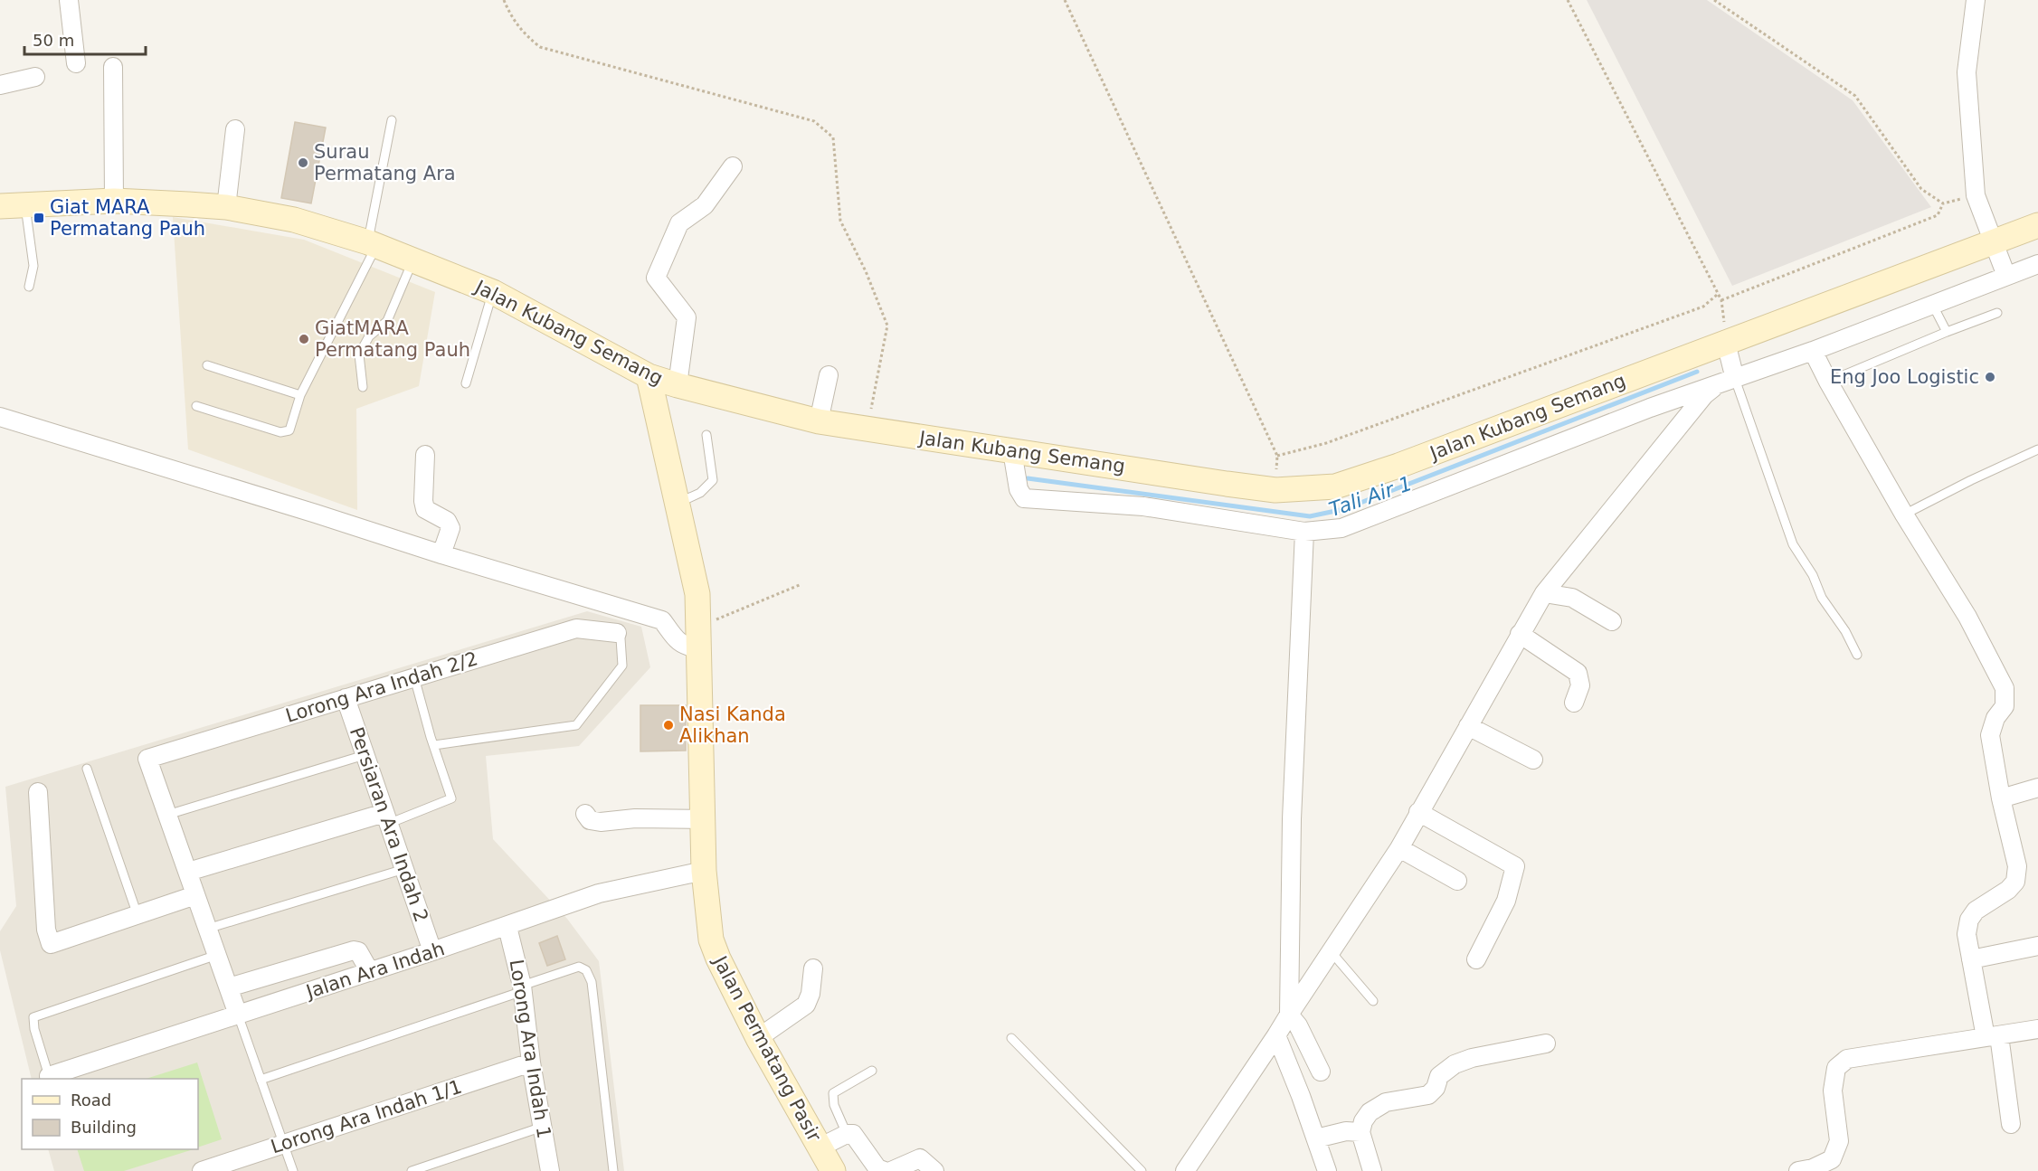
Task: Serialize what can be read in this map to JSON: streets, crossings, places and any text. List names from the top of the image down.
{
  "streets": {
    "main road": ["Jalan Kubang Semang", "Jalan Permatang Pasir"],
    "street": [
      "Lorong Ara Indah 2/2",
      "Persiaran Ara Indah 2",
      "Jalan Ara Indah",
      "Lorong Ara Indah 1",
      "Lorong Ara Indah 1/1"
    ]
  },
  "crossings": [
    ["Jalan Kubang Semang", "Jalan Permatang Pasir"],
    ["Lorong Ara Indah 2/2", "Persiaran Ara Indah 2"],
    ["Persiaran Ara Indah 2", "Jalan Ara Indah"],
    ["Jalan Ara Indah", "Lorong Ara Indah 1"],
    ["Jalan Ara Indah", "Jalan Permatang Pasir"],
    ["Lorong Ara Indah 1", "Lorong Ara Indah 1/1"]
  ],
  "water": ["Tali Air 1"],
  "places": {
    "other": [
      "Surau Permatang Ara",
      "GiatMARA Permatang Pauh",
      "Eng Joo Logistic",
      "Nasi Kanda Alikhan"
    ],
    "transit": ["Giat MARA Permatang Pauh"]
  },
  "legend": ["Road", "Building"],
  "scale_bar": "50 m"
}
